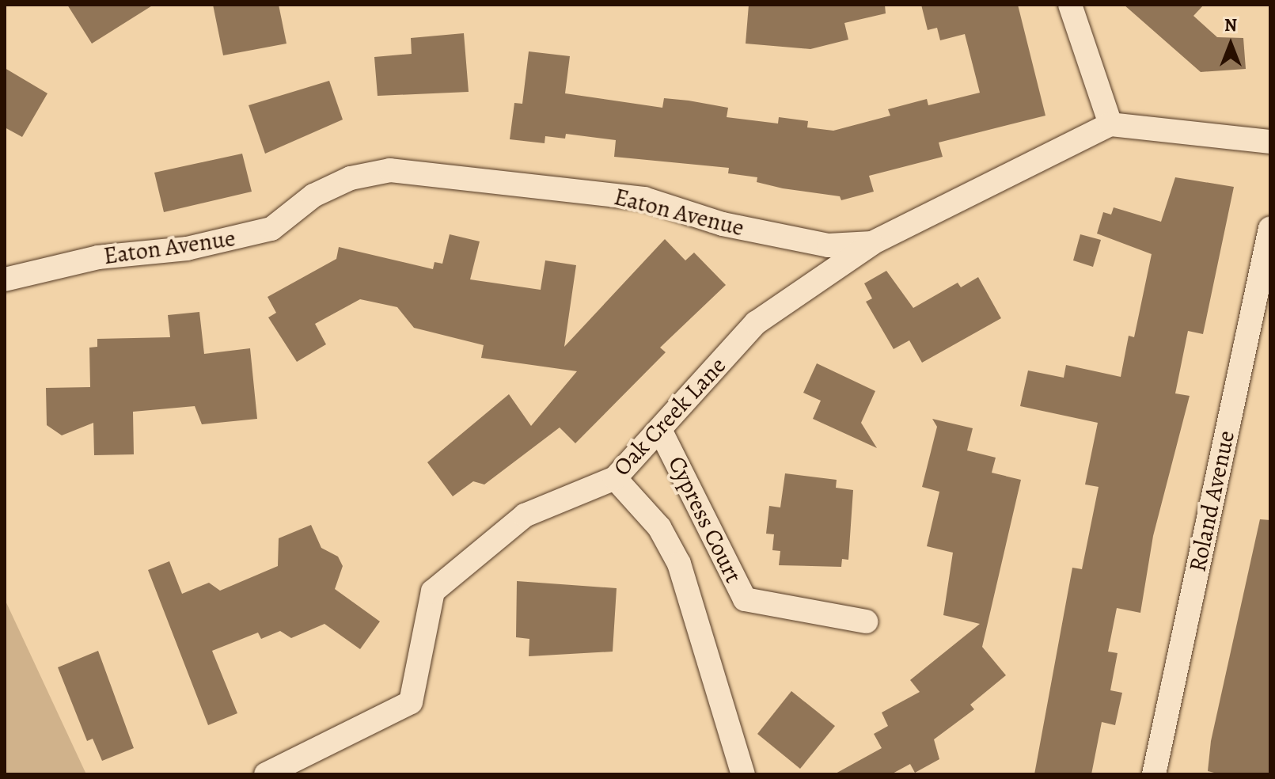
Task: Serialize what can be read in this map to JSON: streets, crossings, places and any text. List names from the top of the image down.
{
  "streets": {
    "street": [
      "Eaton Avenue",
      "Oak Creek Lane",
      "Roland Avenue",
      "Cypress Court"
    ]
  },
  "crossings": [
    ["Eaton Avenue", "Oak Creek Lane"],
    ["Oak Creek Lane", "Cypress Court"]
  ],
  "north": "top"
}
